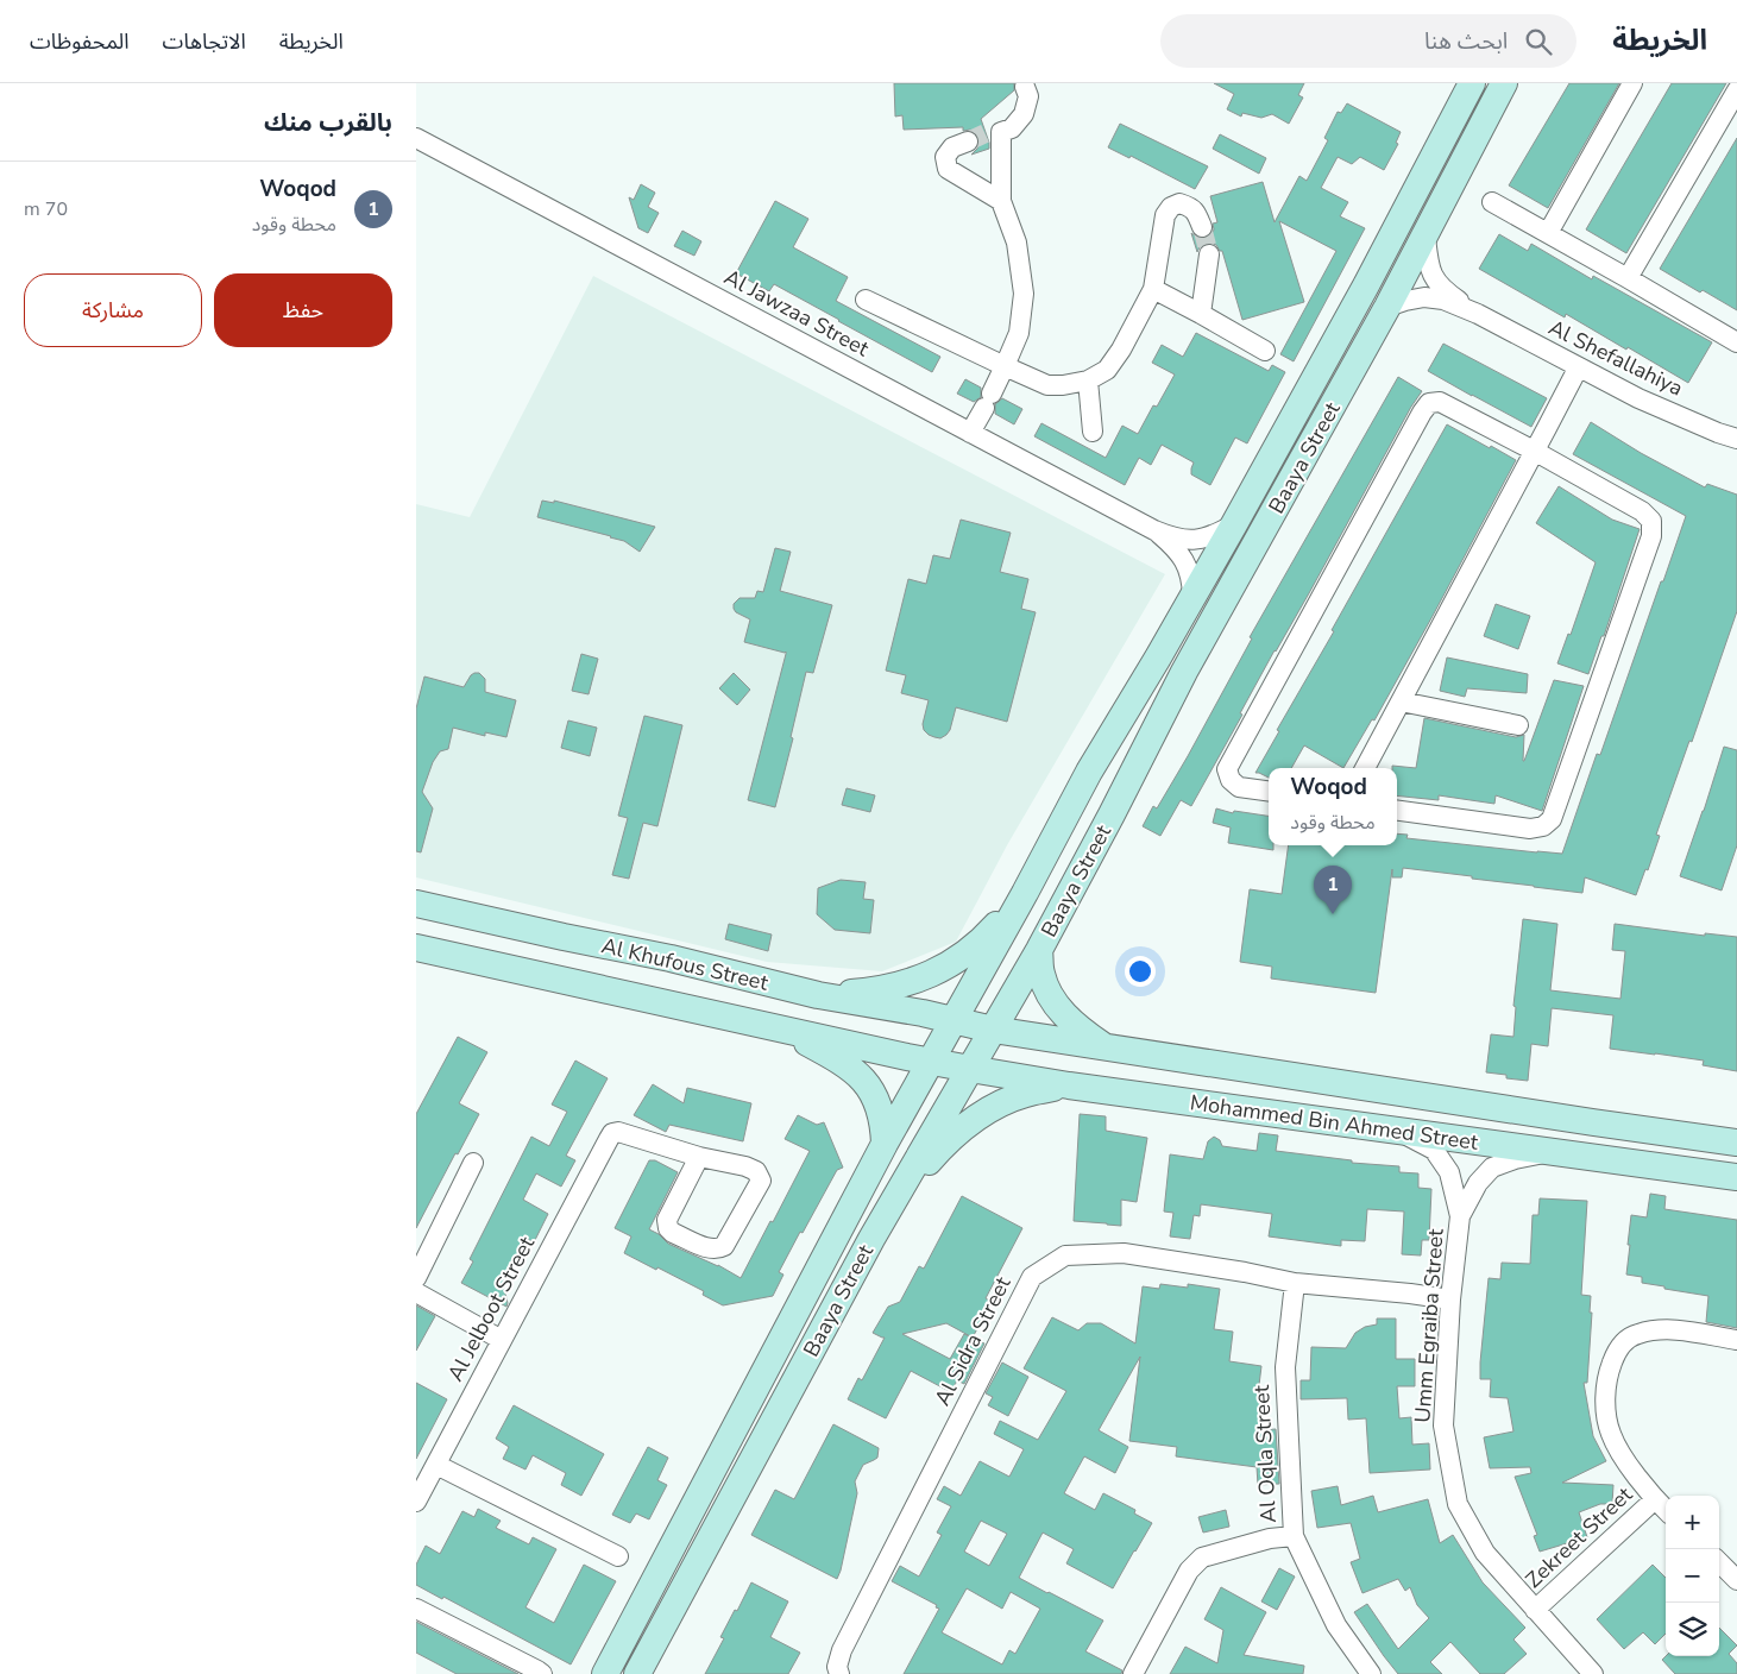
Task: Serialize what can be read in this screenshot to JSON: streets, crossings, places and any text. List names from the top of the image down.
{
  "streets": {
    "main road": ["Baaya Street", "Al Khufous Street", "Mohammed Bin Ahmed Street"],
    "street": [
      "Al Jawzaa Street",
      "Al Shefallahiya",
      "Al Jelboot Street",
      "Umm Egraiba Street",
      "Al Sidra Street",
      "Al Oqla Street",
      "Zekreet Street"
    ]
  },
  "crossings": [
    ["Al Shefallahiya", "Baaya Street"],
    ["Baaya Street", "Al Khufous Street"],
    ["Baaya Street", "Mohammed Bin Ahmed Street"],
    ["Al Khufous Street", "Mohammed Bin Ahmed Street"],
    ["Mohammed Bin Ahmed Street", "Umm Egraiba Street"],
    ["Umm Egraiba Street", "Al Sidra Street"],
    ["Umm Egraiba Street", "Zekreet Street"],
    ["Al Sidra Street", "Al Oqla Street"]
  ],
  "page": {
    "header": "الخريطة",
    "search": "ابحث هنا",
    "nav": ["الخريطة", "الاتجاهات", "المحفوظات"],
    "heading": "بالقرب منك",
    "list": [
      {
        "mark": "1",
        "name": "Woqod",
        "note": "محطة وقود",
        "value": "70 m"
      }
    ],
    "buttons": ["حفظ", "مشاركة"],
    "popup": ["Woqod", "محطة وقود"],
    "pins": "1",
    "map_buttons": ["+", "−"]
  }
}
